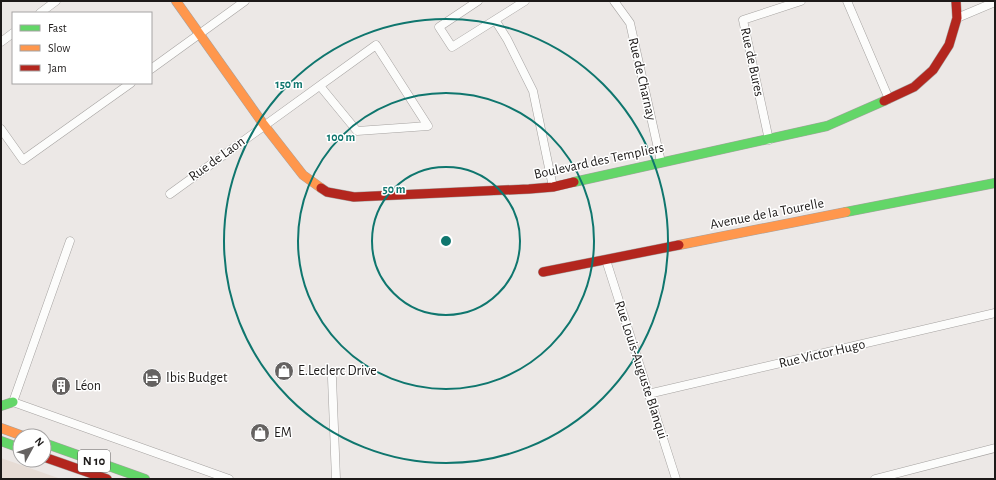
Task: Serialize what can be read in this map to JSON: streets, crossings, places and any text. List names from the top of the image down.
{
  "streets": {
    "street": [
      "Rue de Bures",
      "Rue de Charnay",
      "Rue de Laon",
      "Boulevard des Templiers",
      "Avenue de la Tourelle",
      "Rue Victor Hugo",
      "Rue Louis-Auguste Blanqui",
      "N 10"
    ]
  },
  "crossings": [
    ["Rue de Bures", "Boulevard des Templiers"],
    ["Rue de Charnay", "Boulevard des Templiers"],
    ["Rue de Laon", "Boulevard des Templiers"],
    ["Avenue de la Tourelle", "Rue Louis-Auguste Blanqui"],
    ["Rue Victor Hugo", "Rue Louis-Auguste Blanqui"]
  ],
  "places": {
    "shop": ["E.Leclerc Drive", "EM"],
    "hotel": ["Ibis Budget"],
    "building": ["Léon"]
  },
  "legend": ["Fast", "Slow", "Jam"],
  "north": "top right",
  "rings": ["150 m", "100 m", "50 m"]
}
